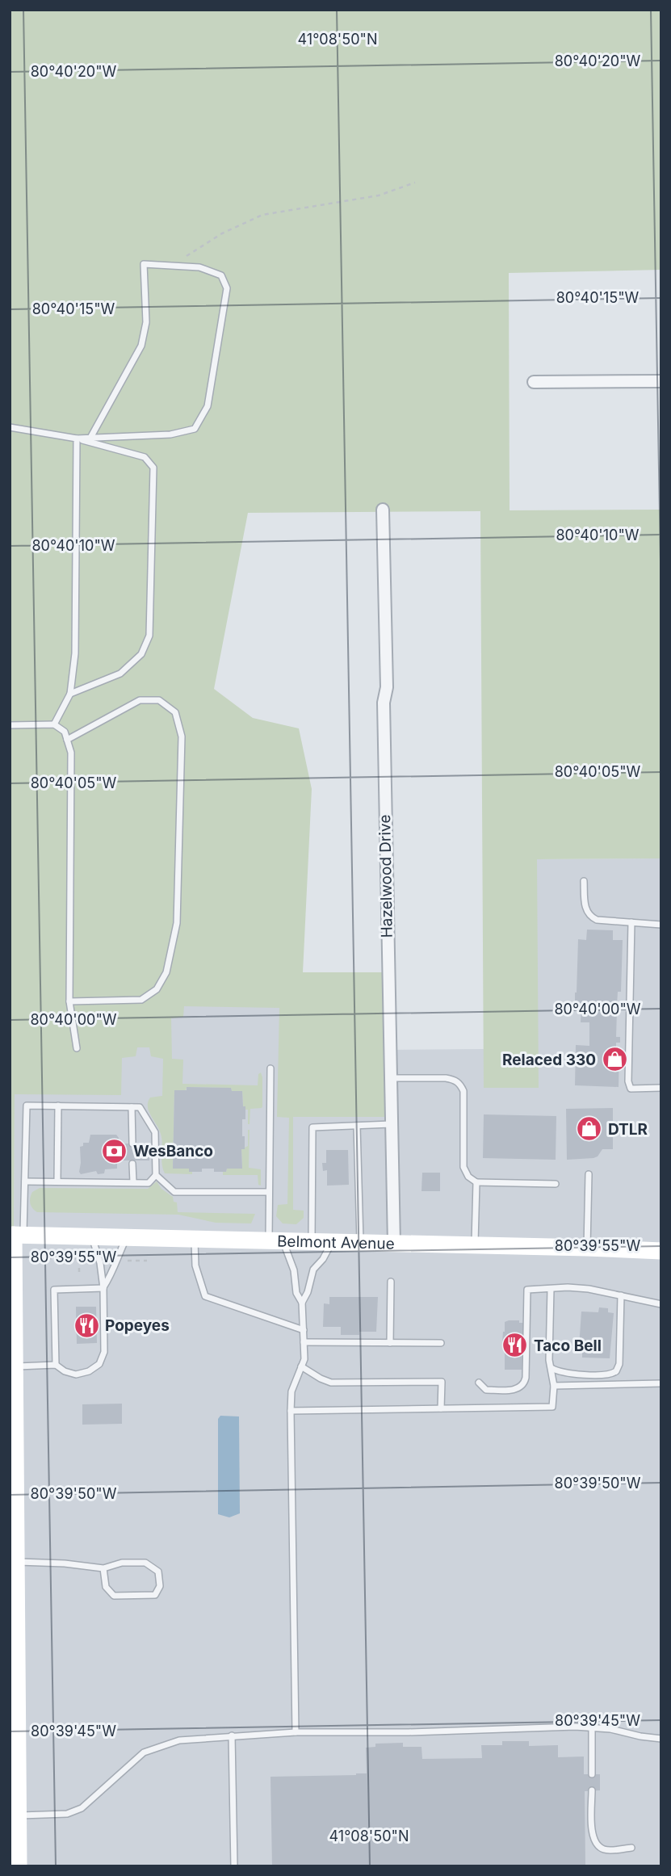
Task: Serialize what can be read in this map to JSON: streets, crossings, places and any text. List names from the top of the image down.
{
  "streets": {
    "main road": ["Belmont Avenue"],
    "street": ["Hazelwood Drive"]
  },
  "crossings": [
    ["Hazelwood Drive", "Belmont Avenue"]
  ],
  "places": {
    "shop": ["Relaced 330", "DTLR"],
    "bank": ["WesBanco"],
    "restaurant": ["Popeyes", "Taco Bell"]
  },
  "coordinates": [
    "41°08'50\"N",
    "80°40'20\"W",
    "80°40'15\"W",
    "80°40'10\"W",
    "80°40'05\"W",
    "80°40'00\"W",
    "80°39'55\"W",
    "80°39'50\"W",
    "80°39'45\"W"
  ]
}
